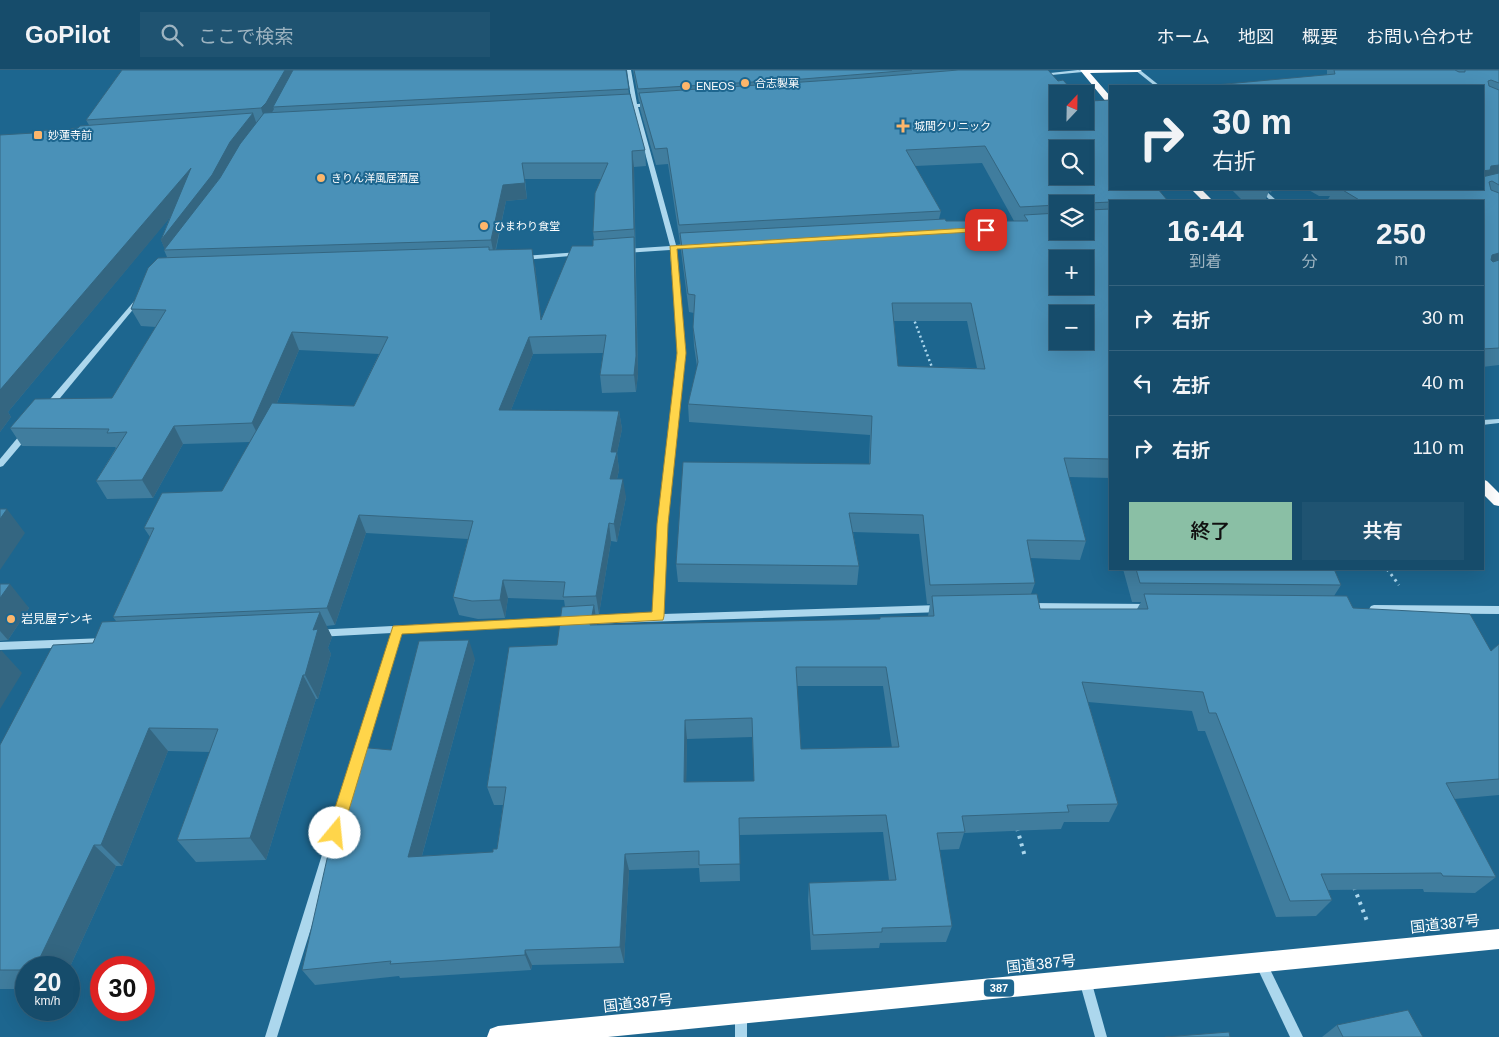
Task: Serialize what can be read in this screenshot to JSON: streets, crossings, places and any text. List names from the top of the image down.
{
  "streets": {
    "highway": ["国道387号", "387"]
  },
  "places": {
    "other": [
      "合志製菓",
      "ENEOS",
      "きりん洋風居酒屋",
      "ひまわり食堂",
      "岩見屋デンキ"
    ],
    "health": ["城間クリニック"],
    "transit": ["妙蓮寺前"]
  },
  "north": "top",
  "page": {
    "header": "GoPilot",
    "search": "ここで検索",
    "nav": [
      "ホーム",
      "地図",
      "概要",
      "お問い合わせ"
    ],
    "map_buttons": ["+", "−"],
    "turn": ["30 m", "右折"],
    "eta": [
      "16:44",
      "到着",
      "1",
      "分",
      "250",
      "m"
    ],
    "list": [
      {
        "name": "右折",
        "value": "30 m"
      },
      {
        "name": "左折",
        "value": "40 m"
      },
      {
        "name": "右折",
        "value": "110 m"
      }
    ],
    "buttons": ["終了", "共有"],
    "speed": "20 km/h",
    "limit": "30"
  }
}
